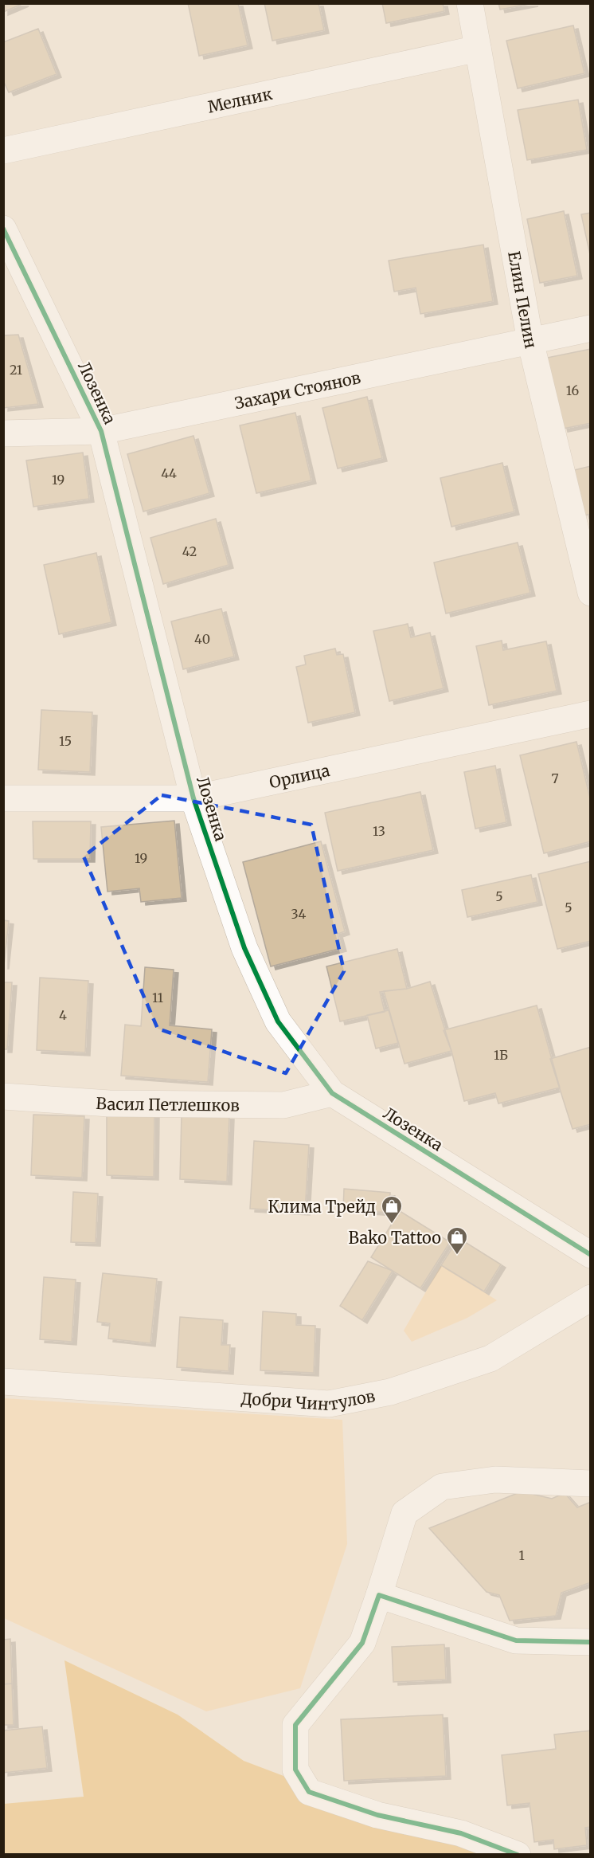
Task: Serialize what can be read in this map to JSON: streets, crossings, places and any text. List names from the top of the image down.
{
  "streets": {
    "street": [
      "Мелник",
      "Елин Пелин",
      "Захари Стоянов",
      "Лозенка",
      "Орлица",
      "Васил Петлешков",
      "Добри Чинтулов"
    ]
  },
  "crossings": [
    ["Мелник", "Елин Пелин"],
    ["Елин Пелин", "Захари Стоянов"],
    ["Захари Стоянов", "Лозенка"],
    ["Лозенка", "Орлица"],
    ["Лозенка", "Васил Петлешков"]
  ],
  "places": {
    "shop": ["Клима Трейд", "Bako Tattoo"]
  },
  "house_numbers": [
    "21",
    "16",
    "44",
    "19",
    "42",
    "40",
    "15",
    "7",
    "13",
    "19",
    "5",
    "5",
    "34",
    "11",
    "4",
    "1Б",
    "1"
  ]
}
